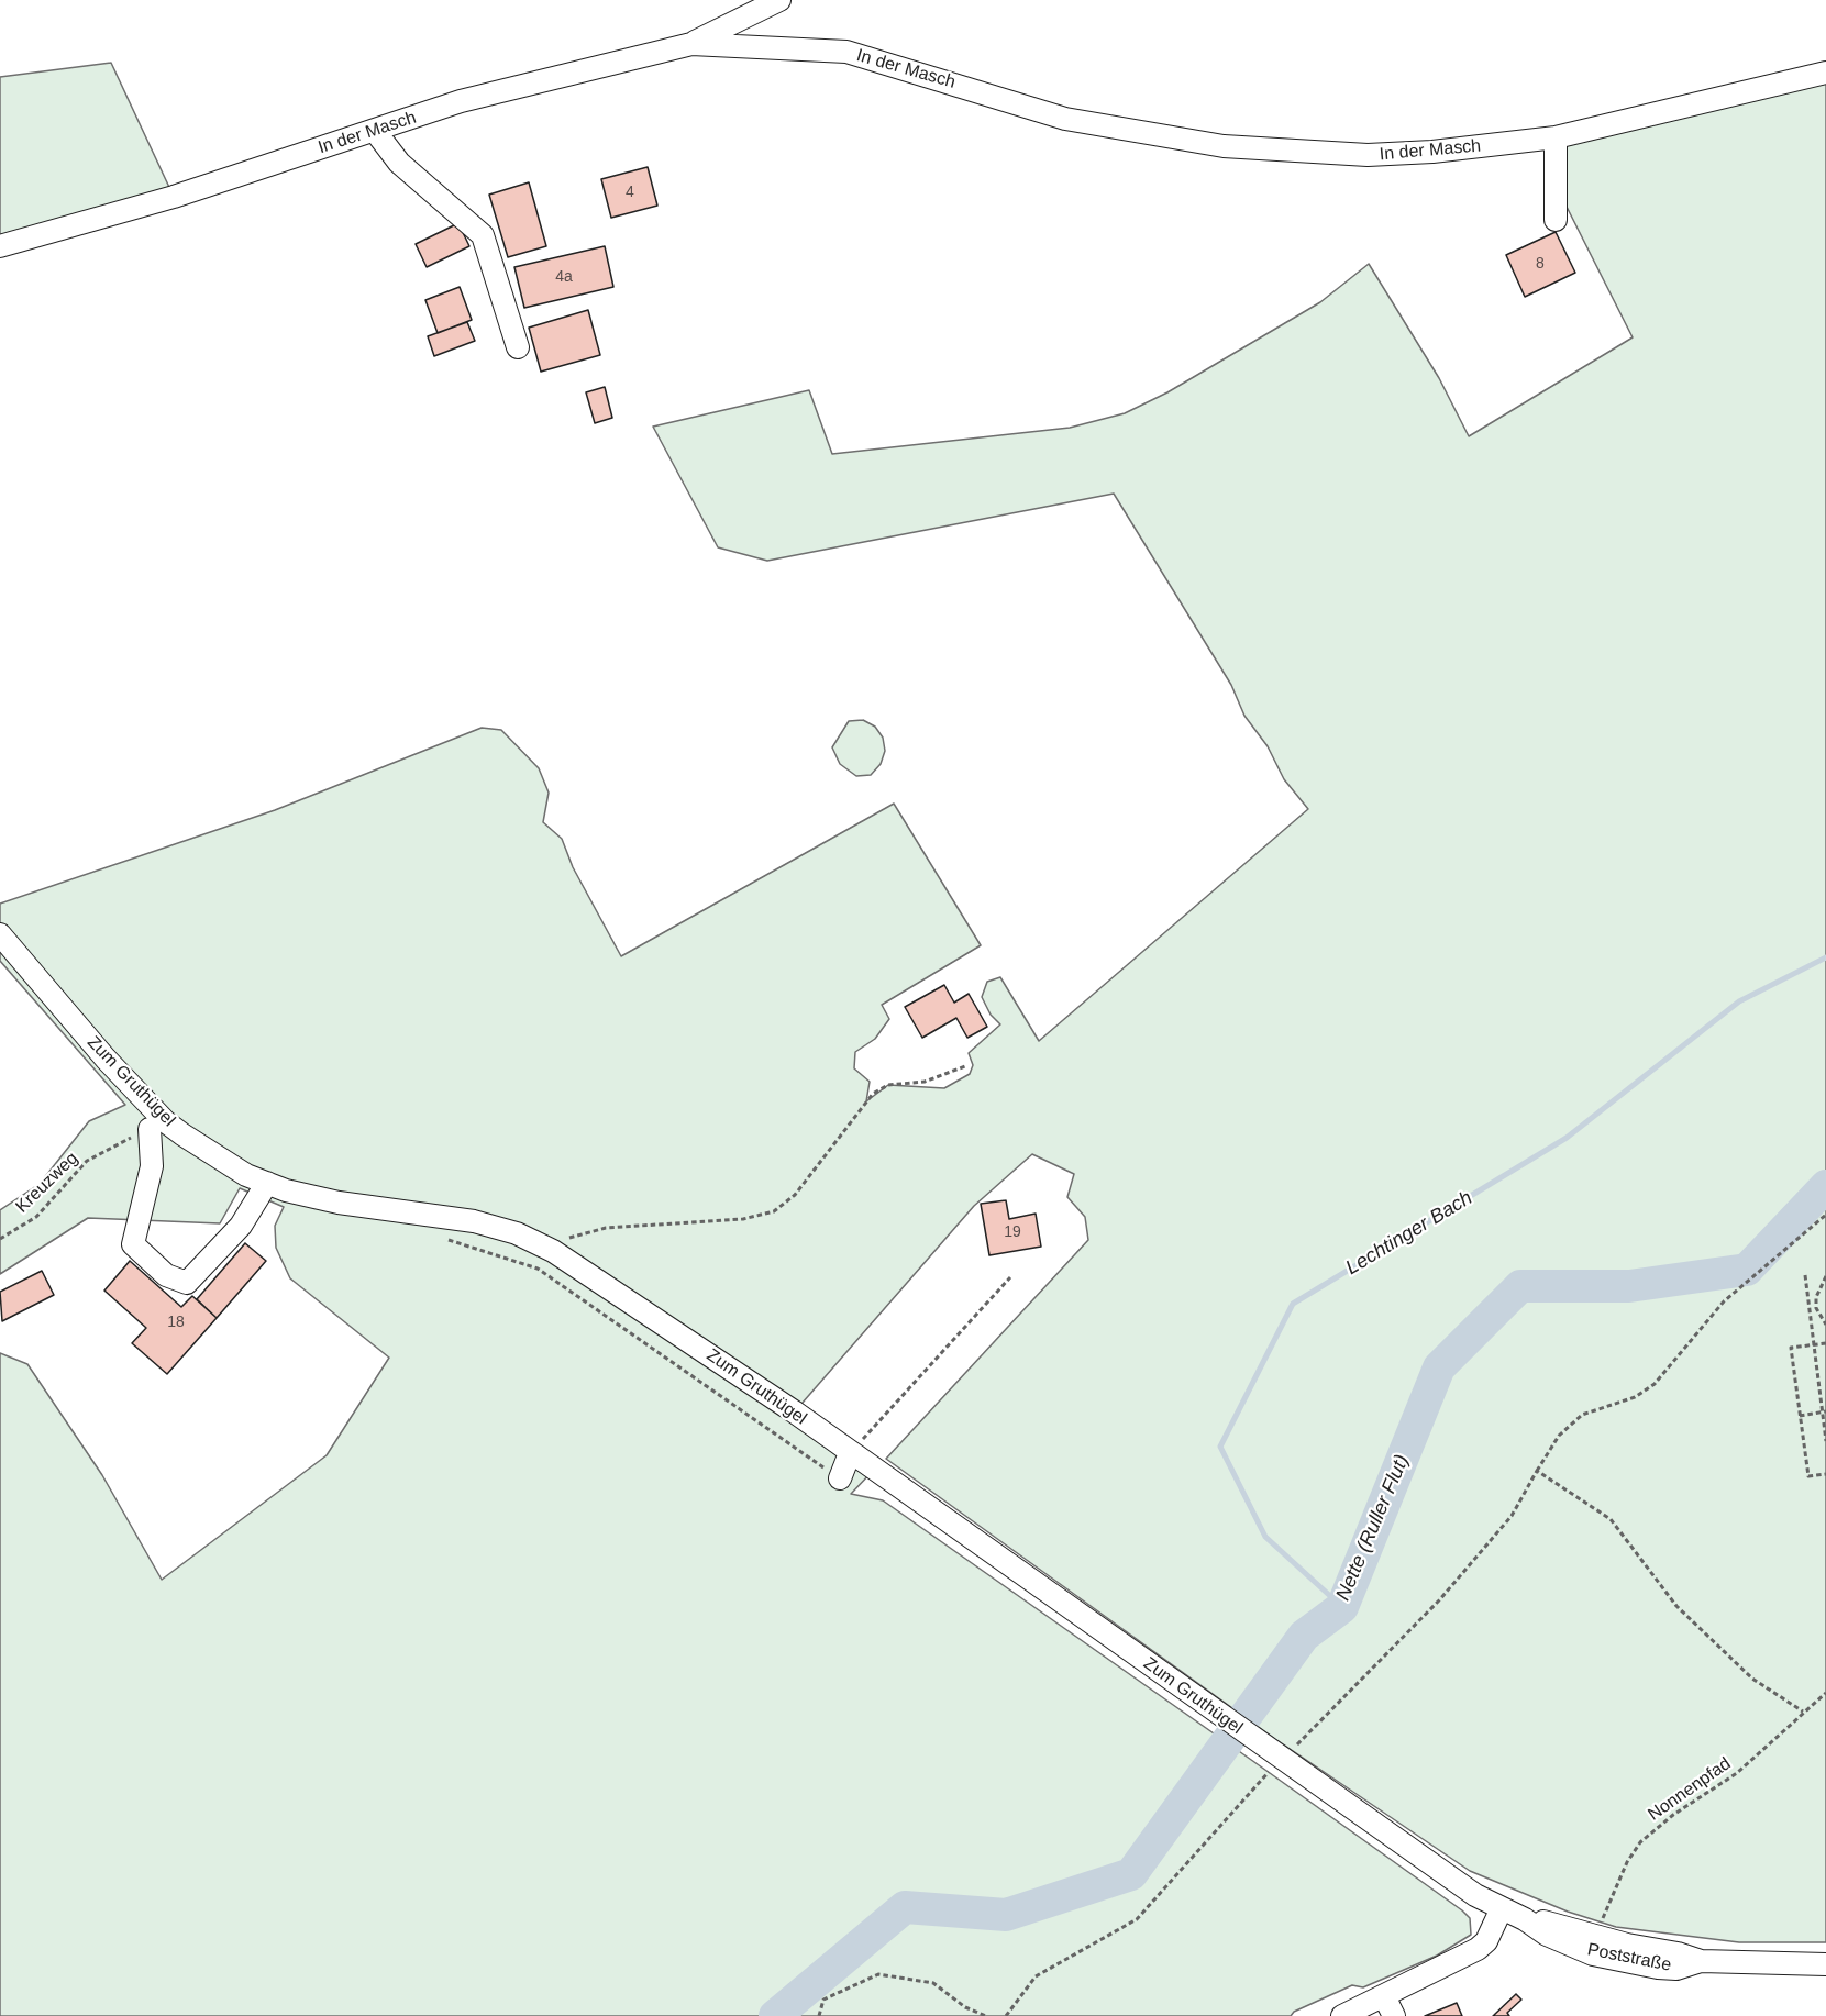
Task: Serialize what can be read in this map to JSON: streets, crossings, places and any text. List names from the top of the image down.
{
  "streets": {
    "street": ["In der Masch", "Zum Gruthügel", "Poststraße"],
    "path": ["Kreuzweg", "Nonnenpfad"]
  },
  "crossings": [
    ["Zum Gruthügel", "Poststraße"]
  ],
  "water": ["Lechtinger Bach", "Nette (Ruller Flut)"],
  "house_numbers": [
    "4",
    "8",
    "4a",
    "19",
    "18"
  ]
}
